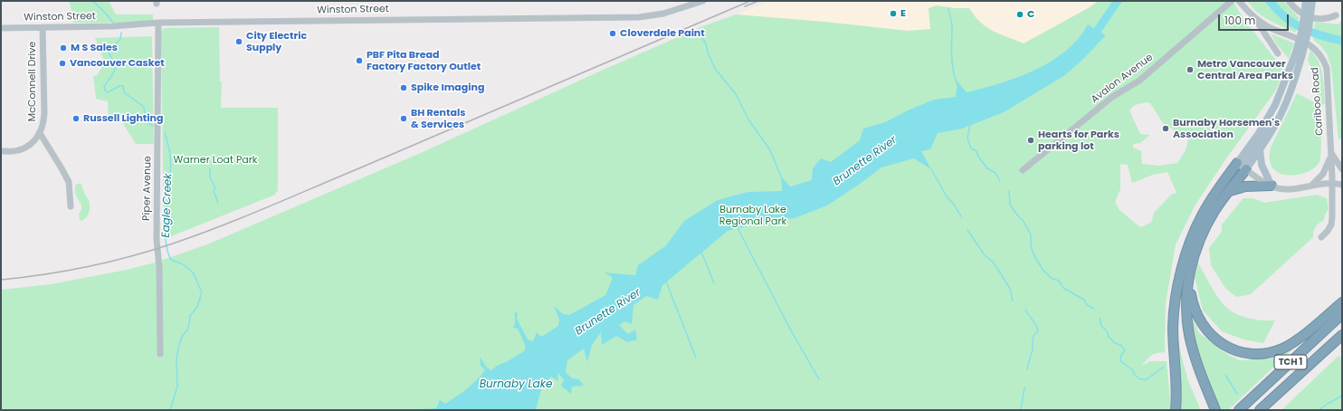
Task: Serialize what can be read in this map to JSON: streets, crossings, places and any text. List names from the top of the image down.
{
  "streets": {
    "highway": ["TCH 1"],
    "street": [
      "Winston Street",
      "Avalon Avenue",
      "McConnell Drive",
      "Cariboo Road",
      "Piper Avenue"
    ]
  },
  "crossings": [
    ["Winston Street", "McConnell Drive"],
    ["Winston Street", "Piper Avenue"]
  ],
  "water": ["Brunette River", "Eagle Creek", "Burnaby Lake"],
  "parks": ["Warner Loat Park", "Burnaby Lake Regional Park"],
  "places": [
    "E",
    "C",
    "Cloverdale Paint",
    "City Electric Supply",
    "M S Sales",
    "PBF Pita Bread Factory Factory Outlet",
    "Vancouver Casket",
    "Metro Vancouver Central Area Parks",
    "Spike Imaging",
    "Russell Lighting",
    "BH Rentals & Services",
    "Burnaby Horsemen's Association",
    "Hearts for Parks parking lot"
  ],
  "scale_bar": "100 m"
}
